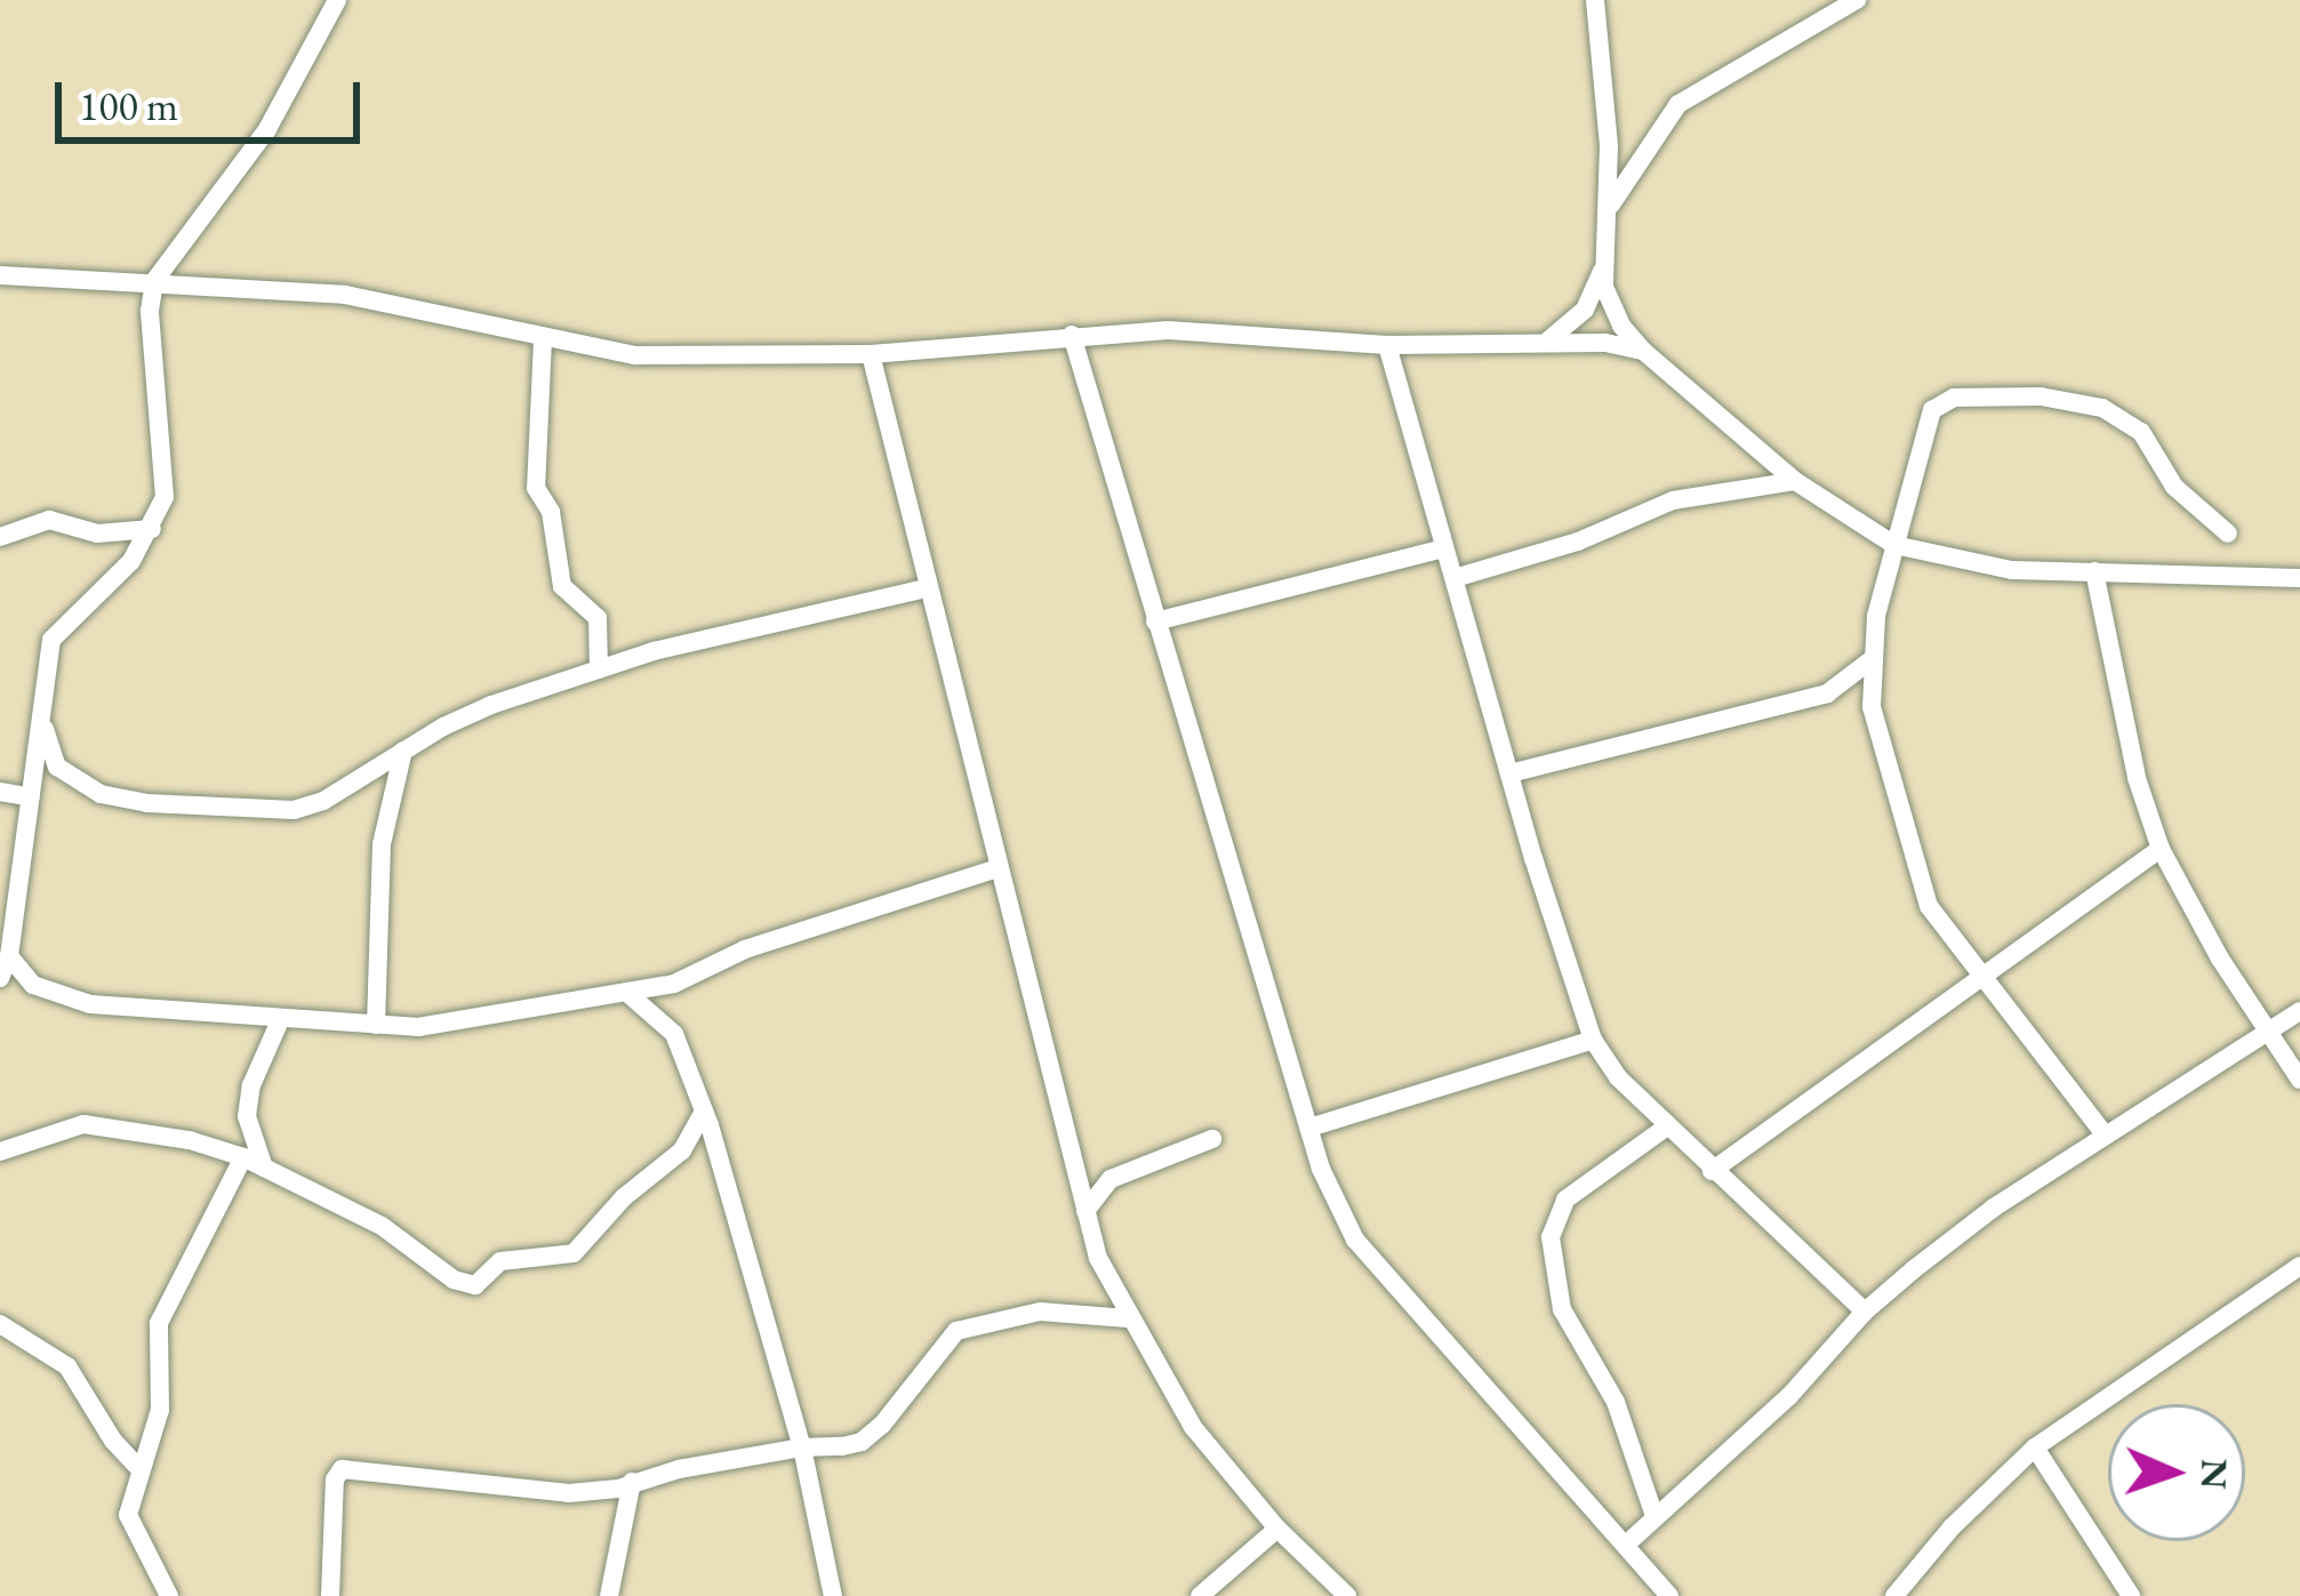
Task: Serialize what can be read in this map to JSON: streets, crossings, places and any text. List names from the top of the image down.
{
  "scale_bar": "100 m",
  "north": "right"
}
